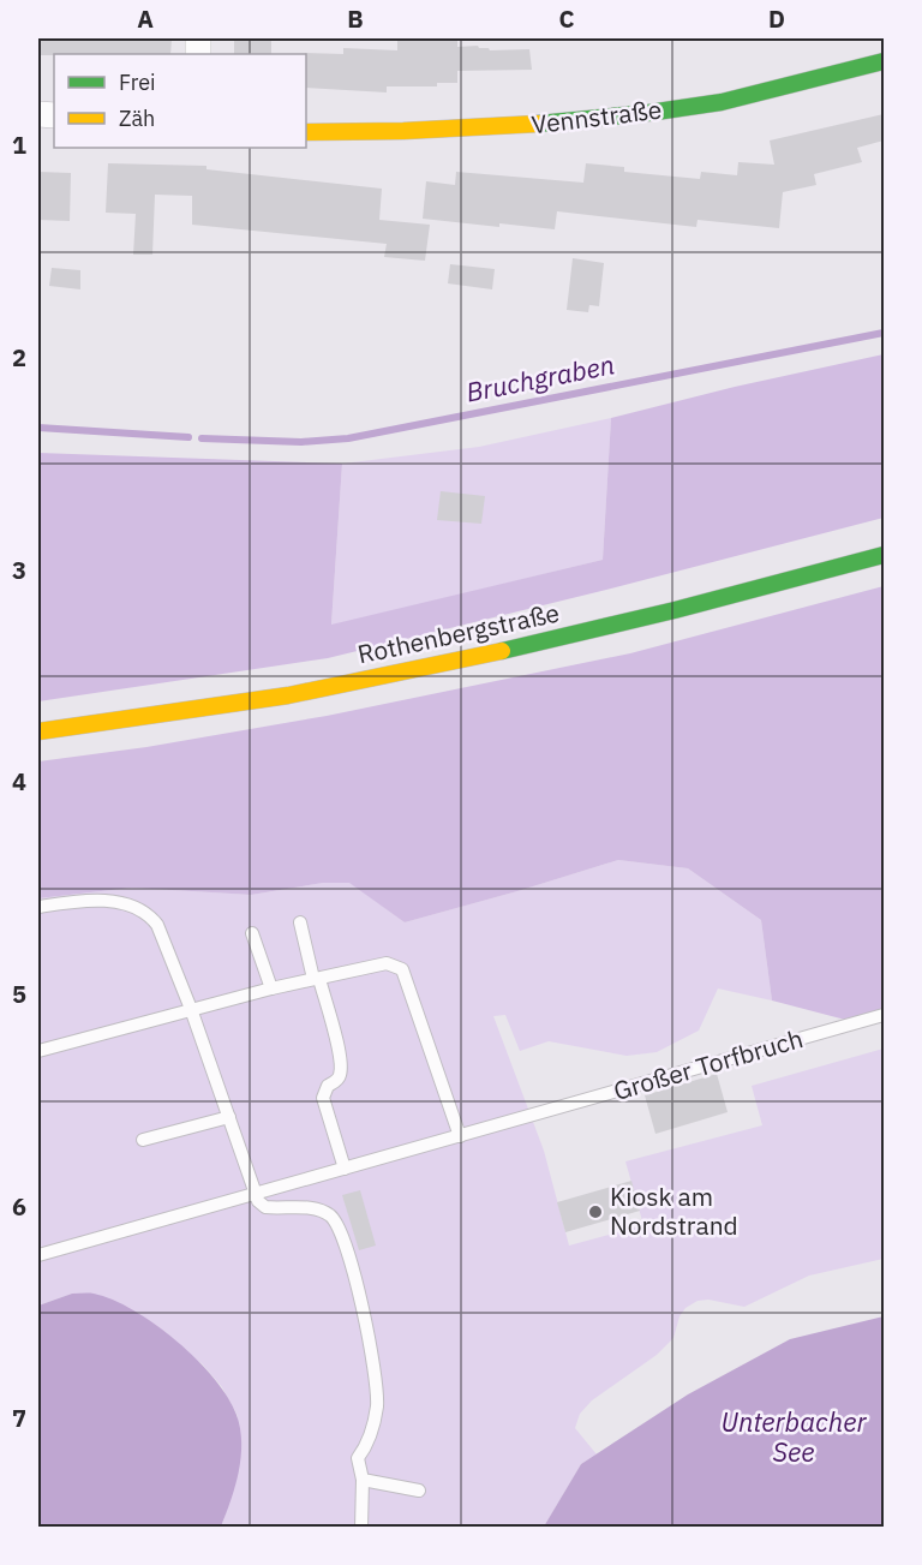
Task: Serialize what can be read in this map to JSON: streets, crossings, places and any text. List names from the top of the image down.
{
  "streets": {
    "main road": ["Vennstraße", "Rothenbergstraße"],
    "lane": ["Großer Torfbruch"]
  },
  "water": ["Bruchgraben", "Unterbacher See"],
  "places": ["Kiosk am Nordstrand"],
  "legend": ["Frei", "Zäh"],
  "grid": {
    "columns": [
      "A",
      "B",
      "C",
      "D"
    ],
    "rows": [
      "1",
      "2",
      "3",
      "4",
      "5",
      "6",
      "7"
    ]
  }
}
